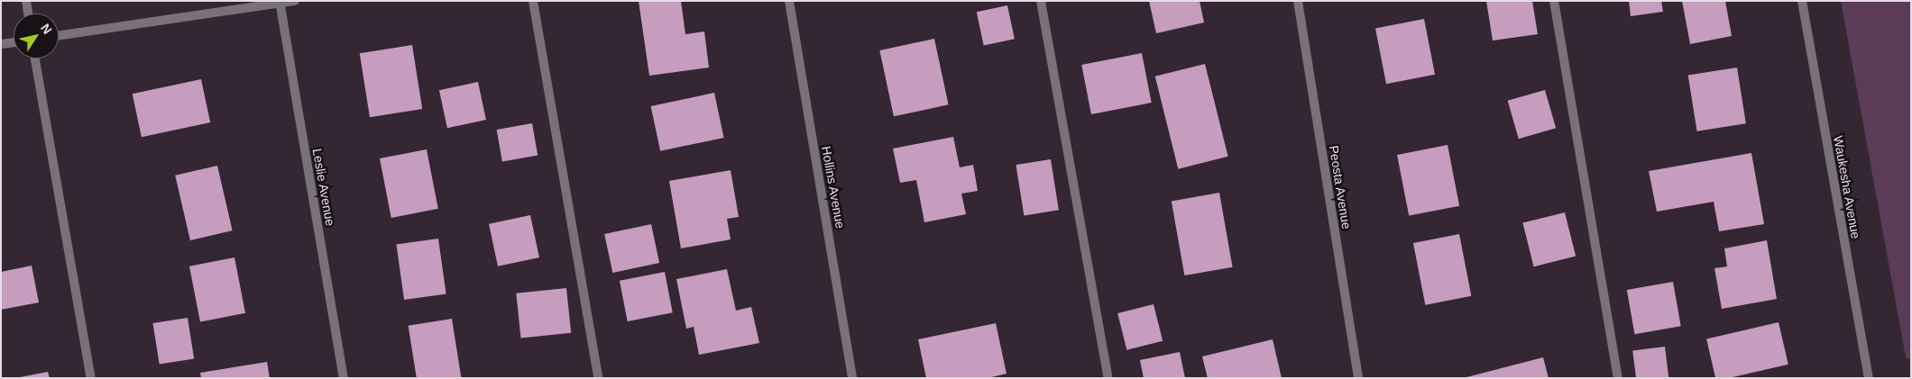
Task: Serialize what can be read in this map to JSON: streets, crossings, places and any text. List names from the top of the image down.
{
  "streets": {
    "street": [
      "Leslie Avenue",
      "Hollins Avenue",
      "Peosta Avenue",
      "Waukesha Avenue"
    ]
  },
  "north": "top right"
}
